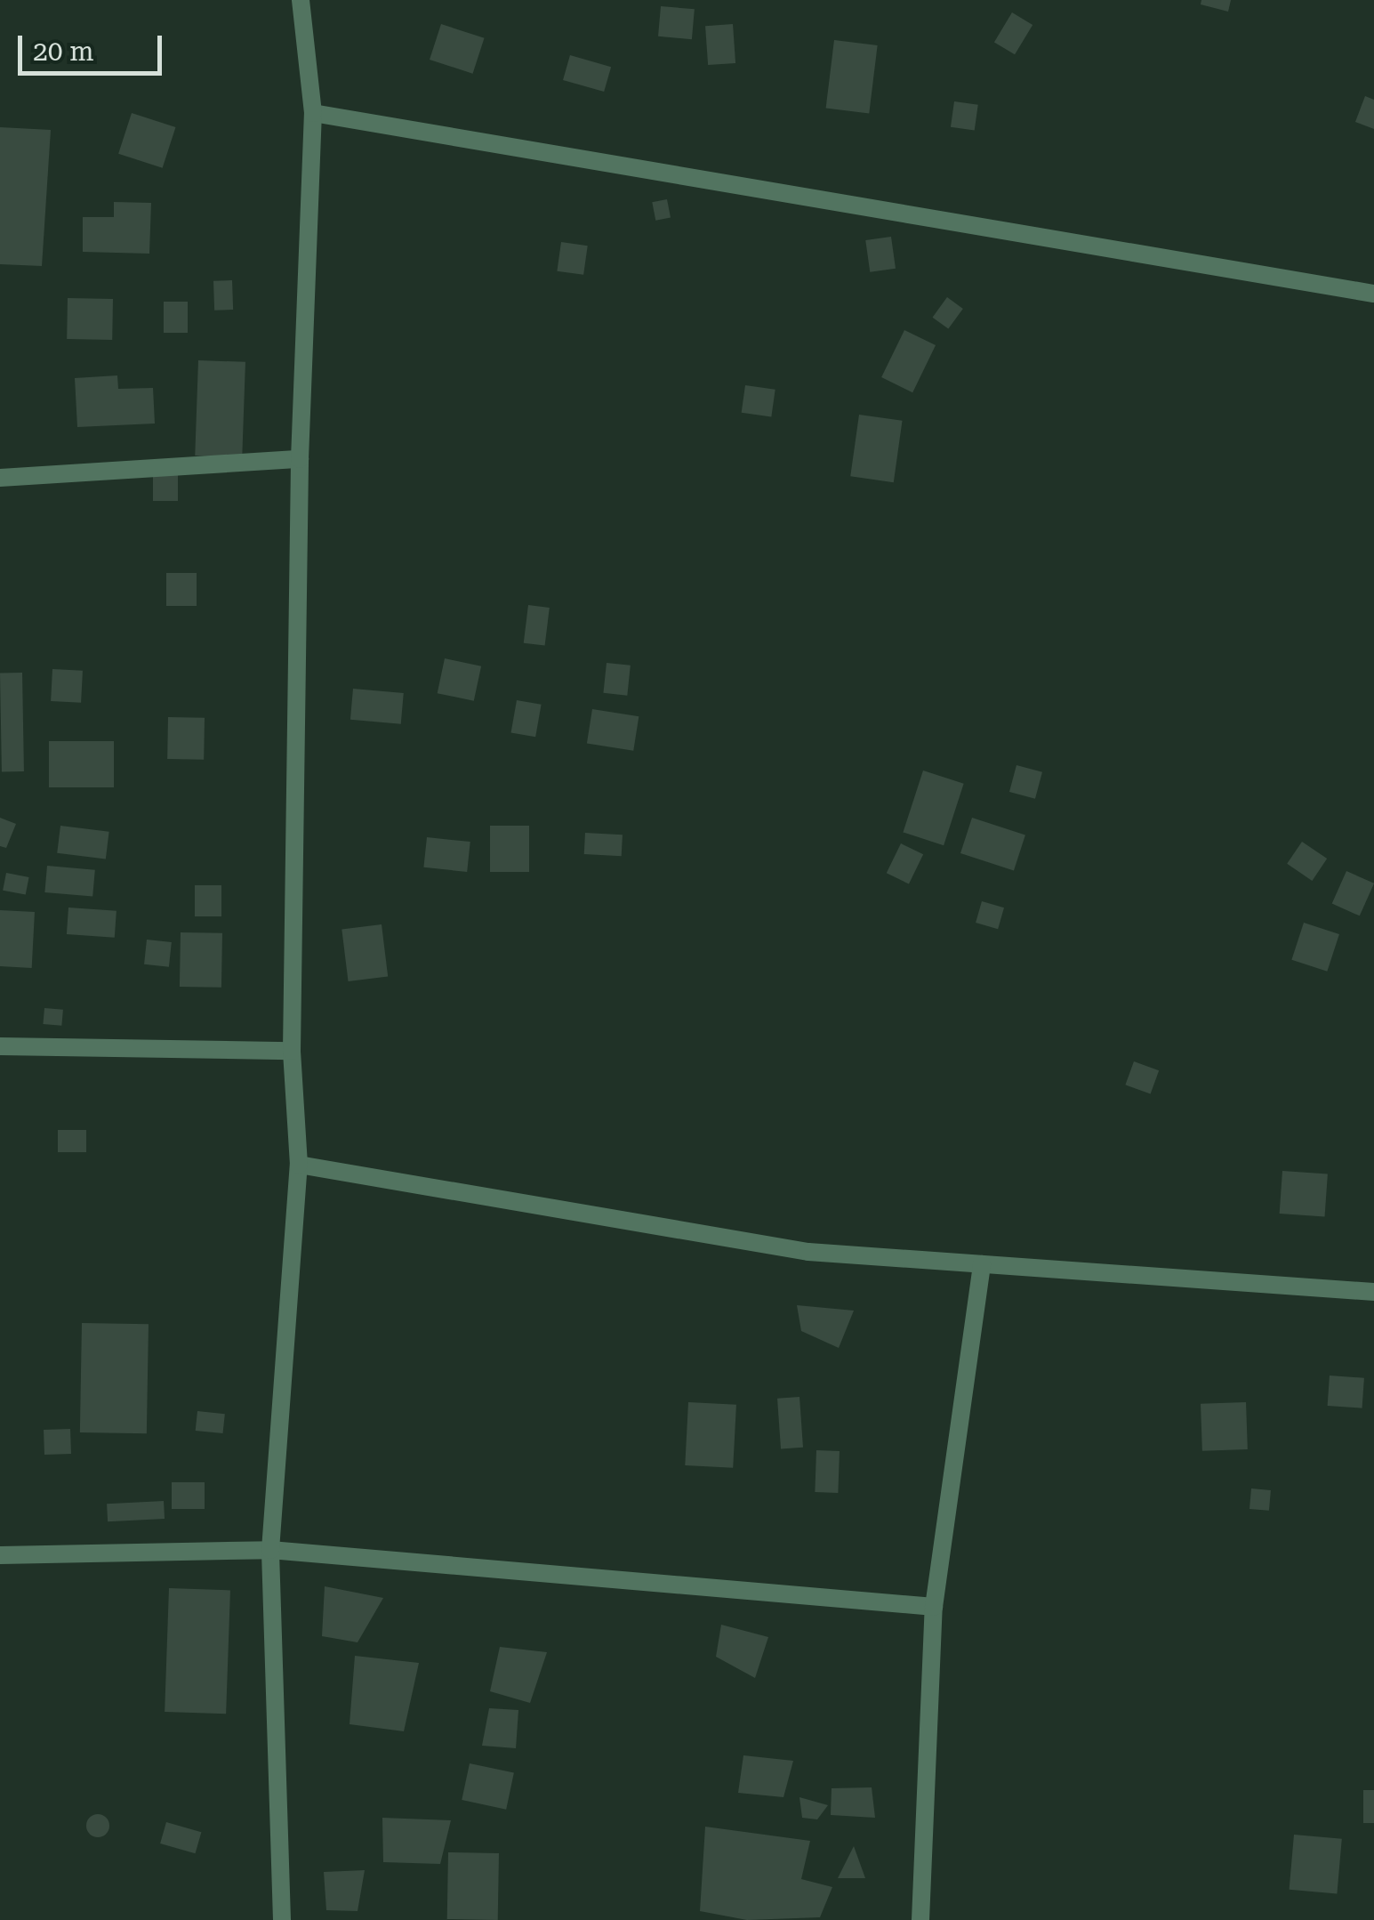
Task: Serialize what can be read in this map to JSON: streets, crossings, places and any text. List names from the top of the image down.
{
  "scale_bar": "20 m"
}
